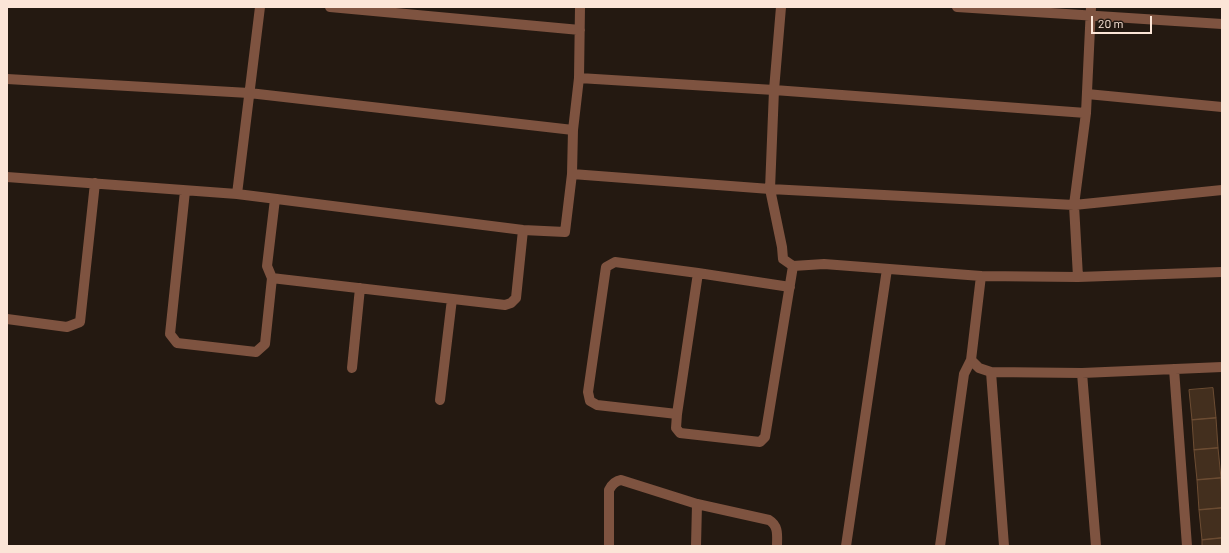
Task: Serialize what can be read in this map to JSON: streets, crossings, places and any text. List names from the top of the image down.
{
  "scale_bar": "20 m"
}
